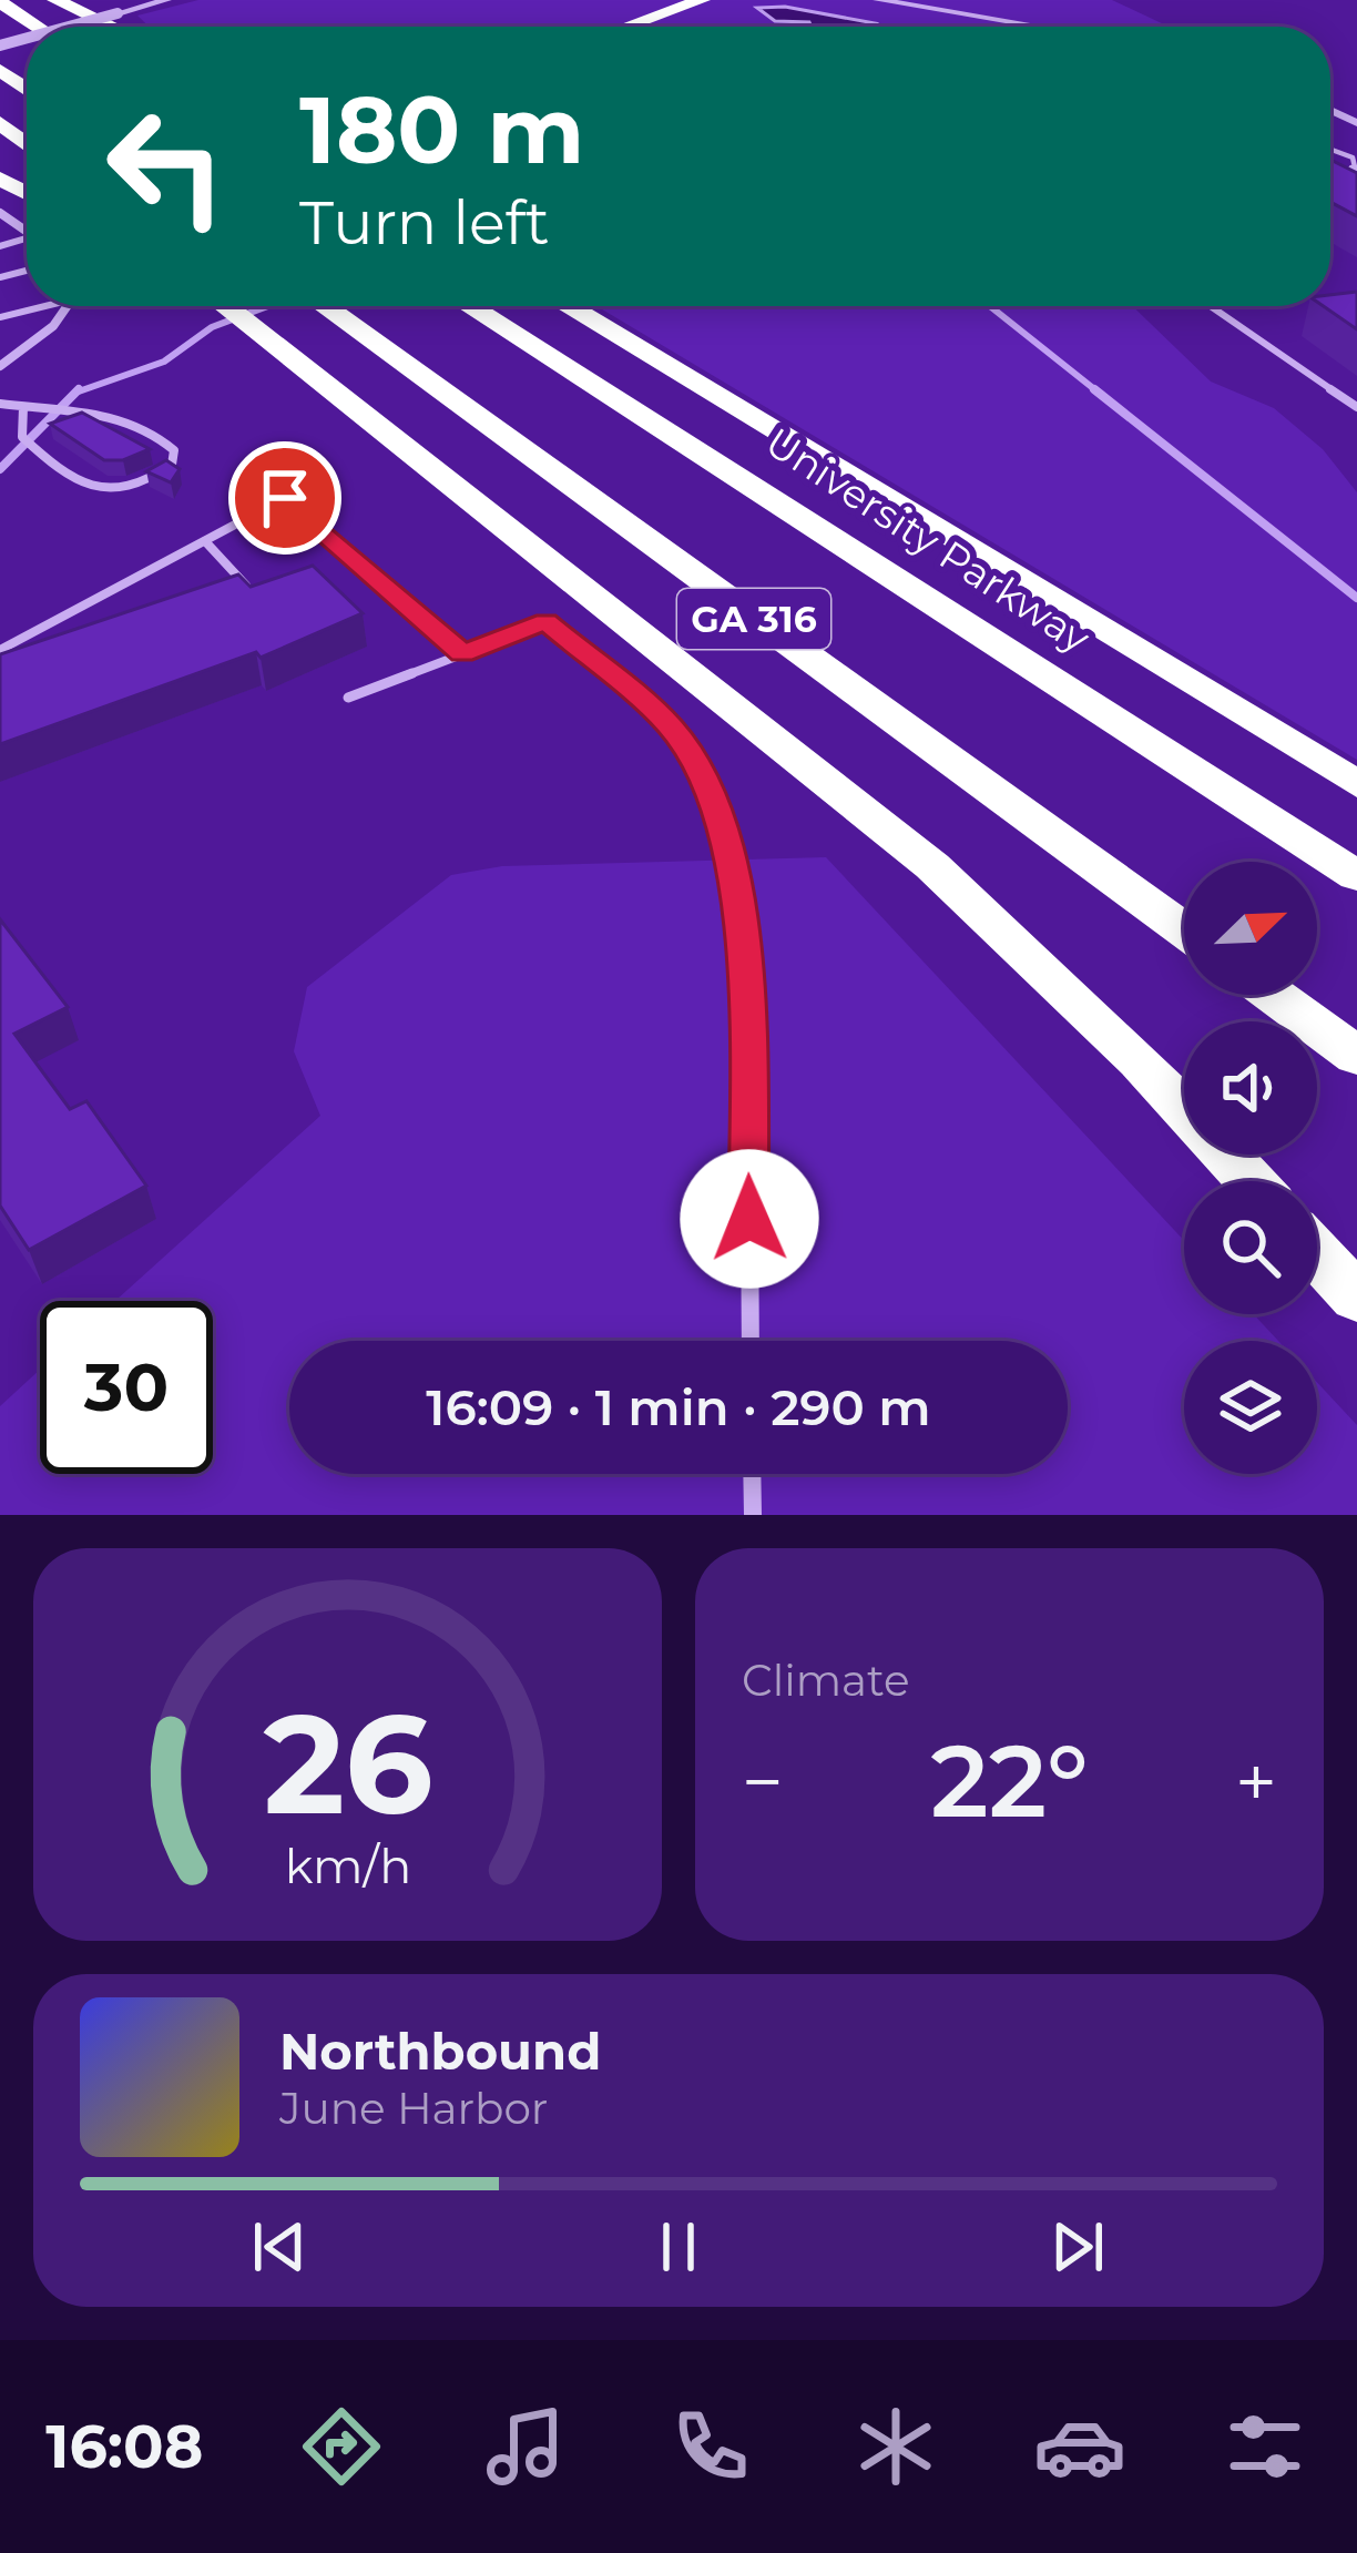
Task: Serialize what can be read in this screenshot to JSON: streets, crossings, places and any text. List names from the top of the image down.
{
  "streets": {
    "highway": ["University Parkway", "GA 316"]
  },
  "north": "top right",
  "page": {
    "turn": ["180 m", "Turn left"],
    "limit": "30",
    "trip": "16:09 · 1 min · 290 m",
    "tile": "Climate",
    "heat": ["−", "22°", "+"],
    "song": ["Northbound", "June Harbor"],
    "tabs": "16:08",
    "gauge": ["26", "km/h"]
  }
}
